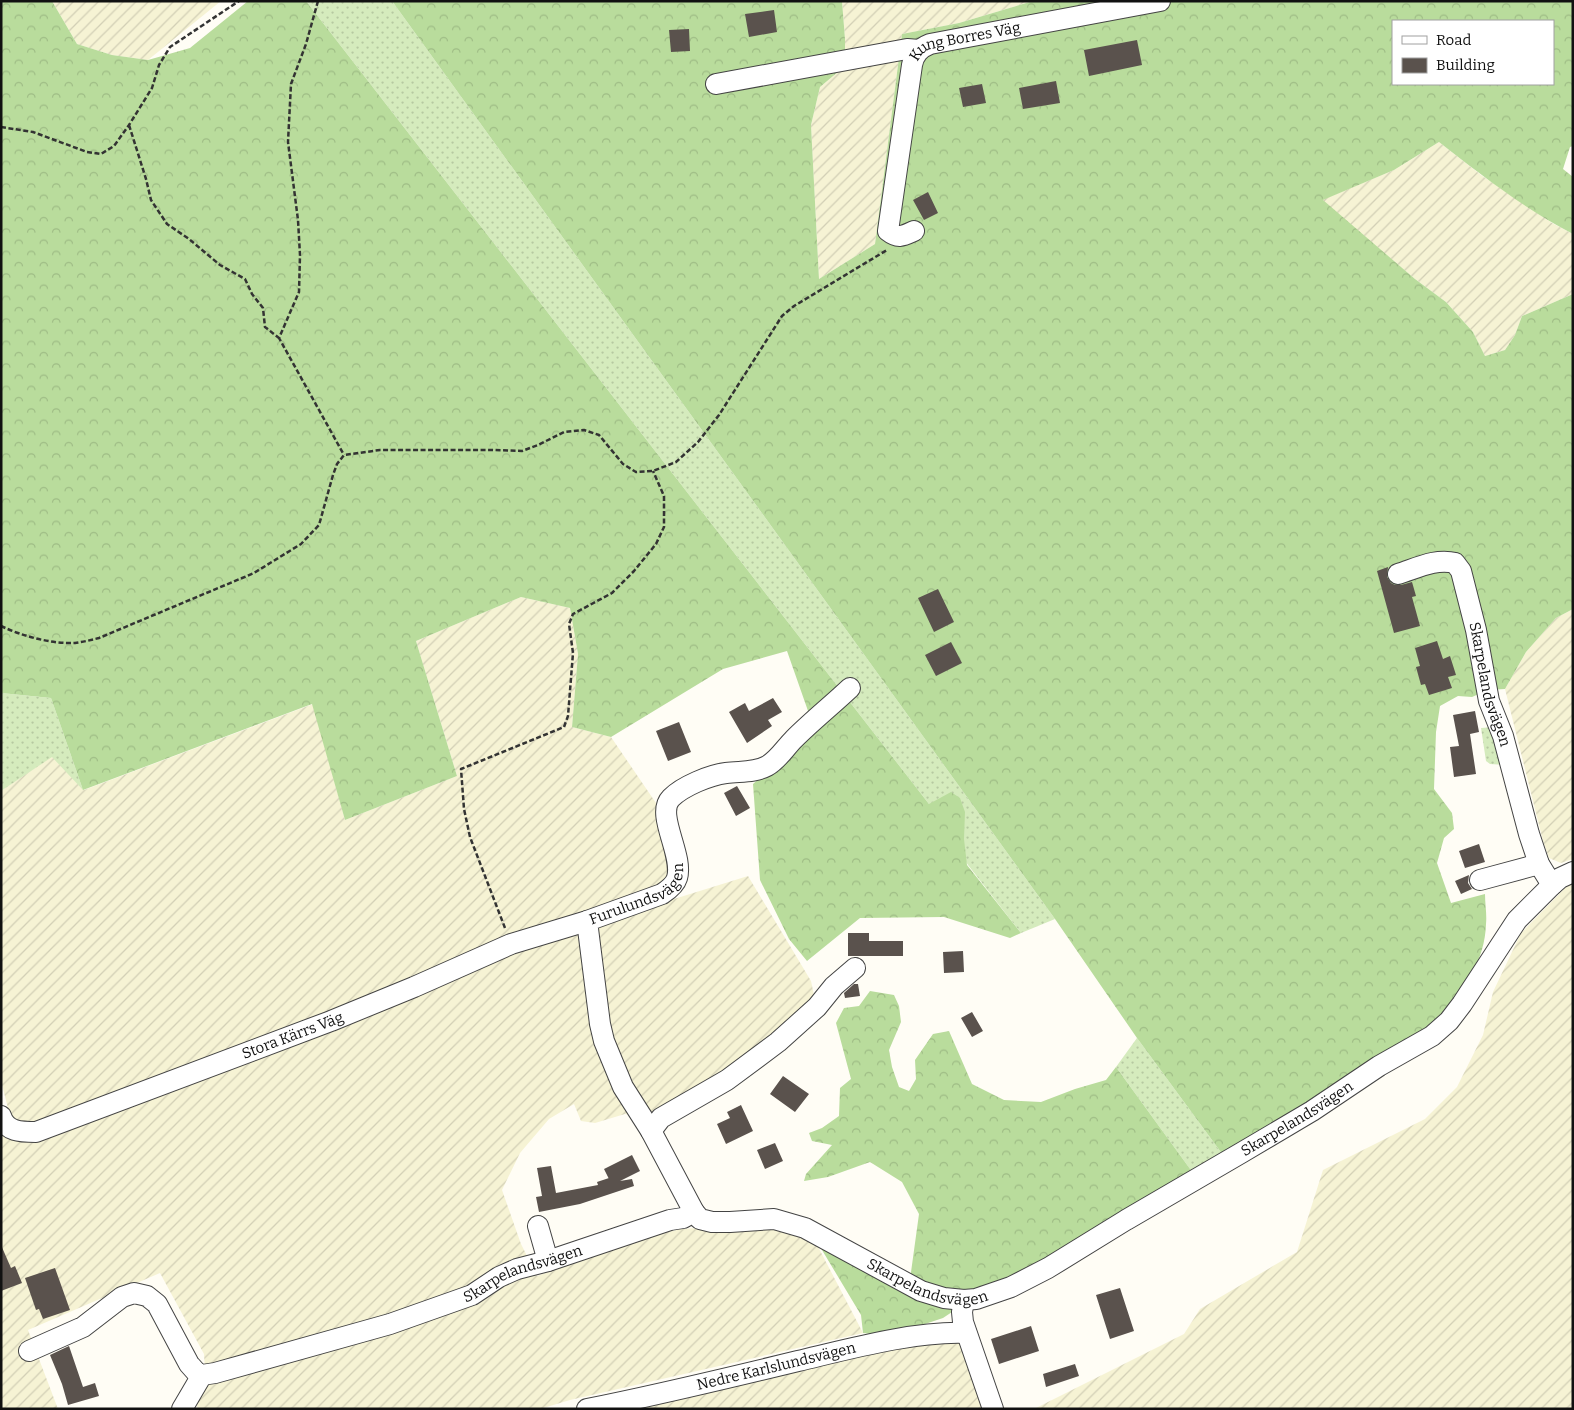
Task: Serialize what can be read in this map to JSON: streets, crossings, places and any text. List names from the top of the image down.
{
  "streets": {
    "street": [
      "Kung Borres Väg",
      "Skarpelandsvägen",
      "Furulundsvägen",
      "Stora Kärrs Väg",
      "Nedre Karlslundsvägen"
    ]
  },
  "crossings": [
    ["Skarpelandsvägen", "Furulundsvägen"],
    ["Furulundsvägen", "Stora Kärrs Väg"]
  ],
  "legend": ["Road", "Building"]
}
